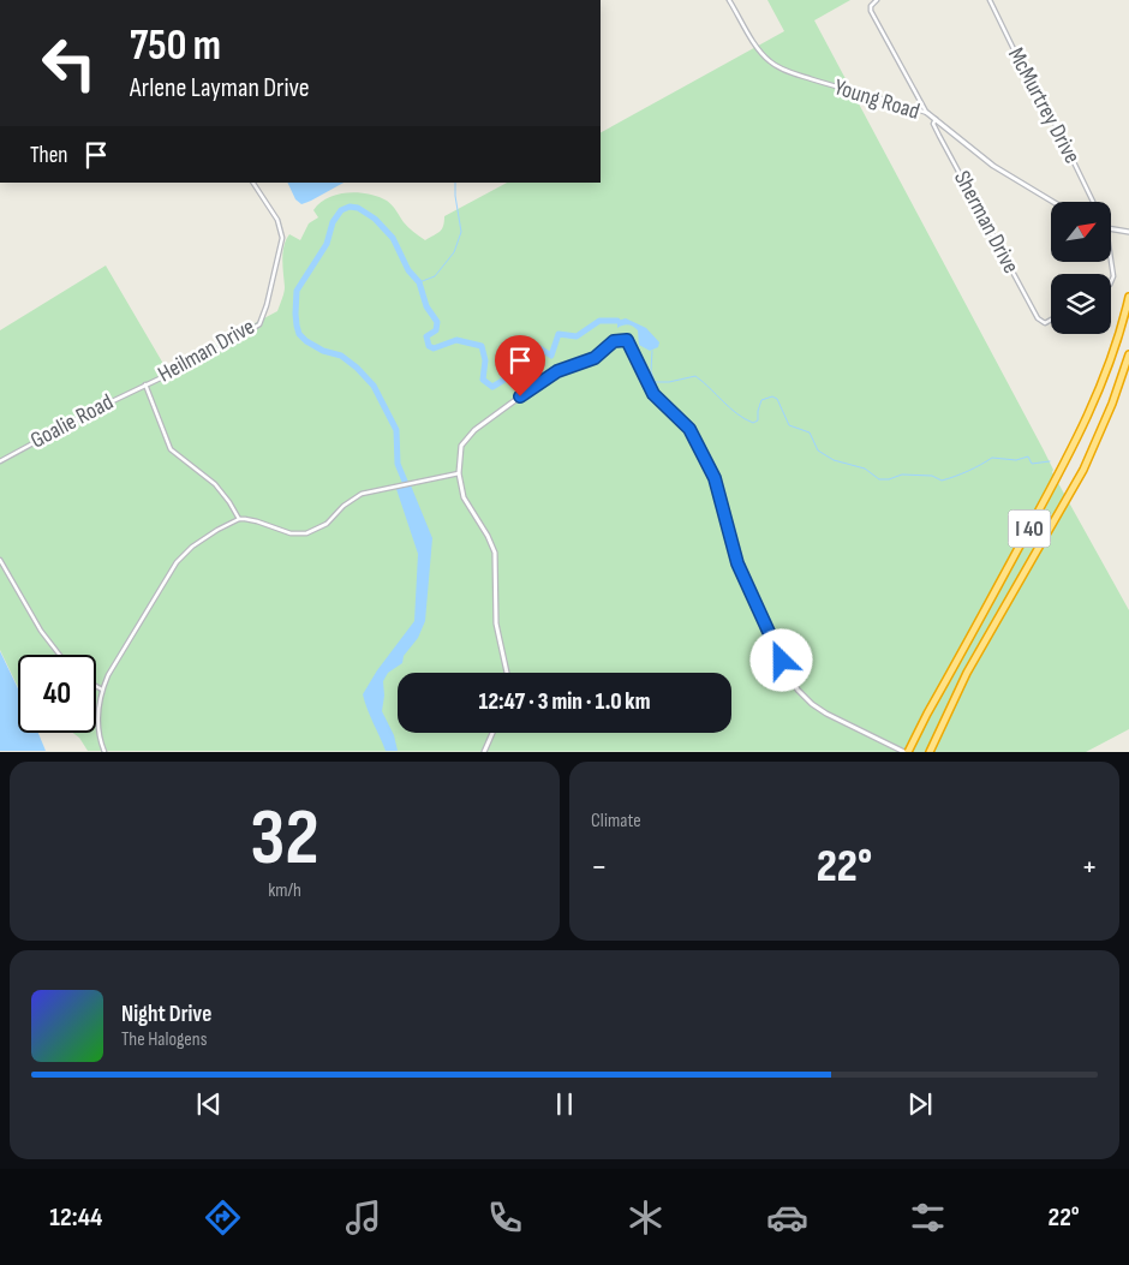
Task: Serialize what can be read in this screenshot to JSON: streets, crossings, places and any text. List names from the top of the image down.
{
  "streets": {
    "highway": ["I 40"],
    "street": [
      "Young Road",
      "McMurtrey Drive",
      "Sherman Drive",
      "Heilman Drive",
      "Goalie Road"
    ]
  },
  "crossings": [
    ["Young Road", "Sherman Drive"],
    ["Heilman Drive", "Goalie Road"]
  ],
  "north": "top right",
  "page": {
    "turn": ["750 m", "Arlene Layman Drive"],
    "then": "Then",
    "limit": "40",
    "trip": "12:47 · 3 min · 1.0 km",
    "tile": [
      ["32", "km/h"],
      "Climate"
    ],
    "heat": ["−", "22°", "+"],
    "song": ["Night Drive", "The Halogens"],
    "tabs": ["12:44", "22°"]
  }
}
